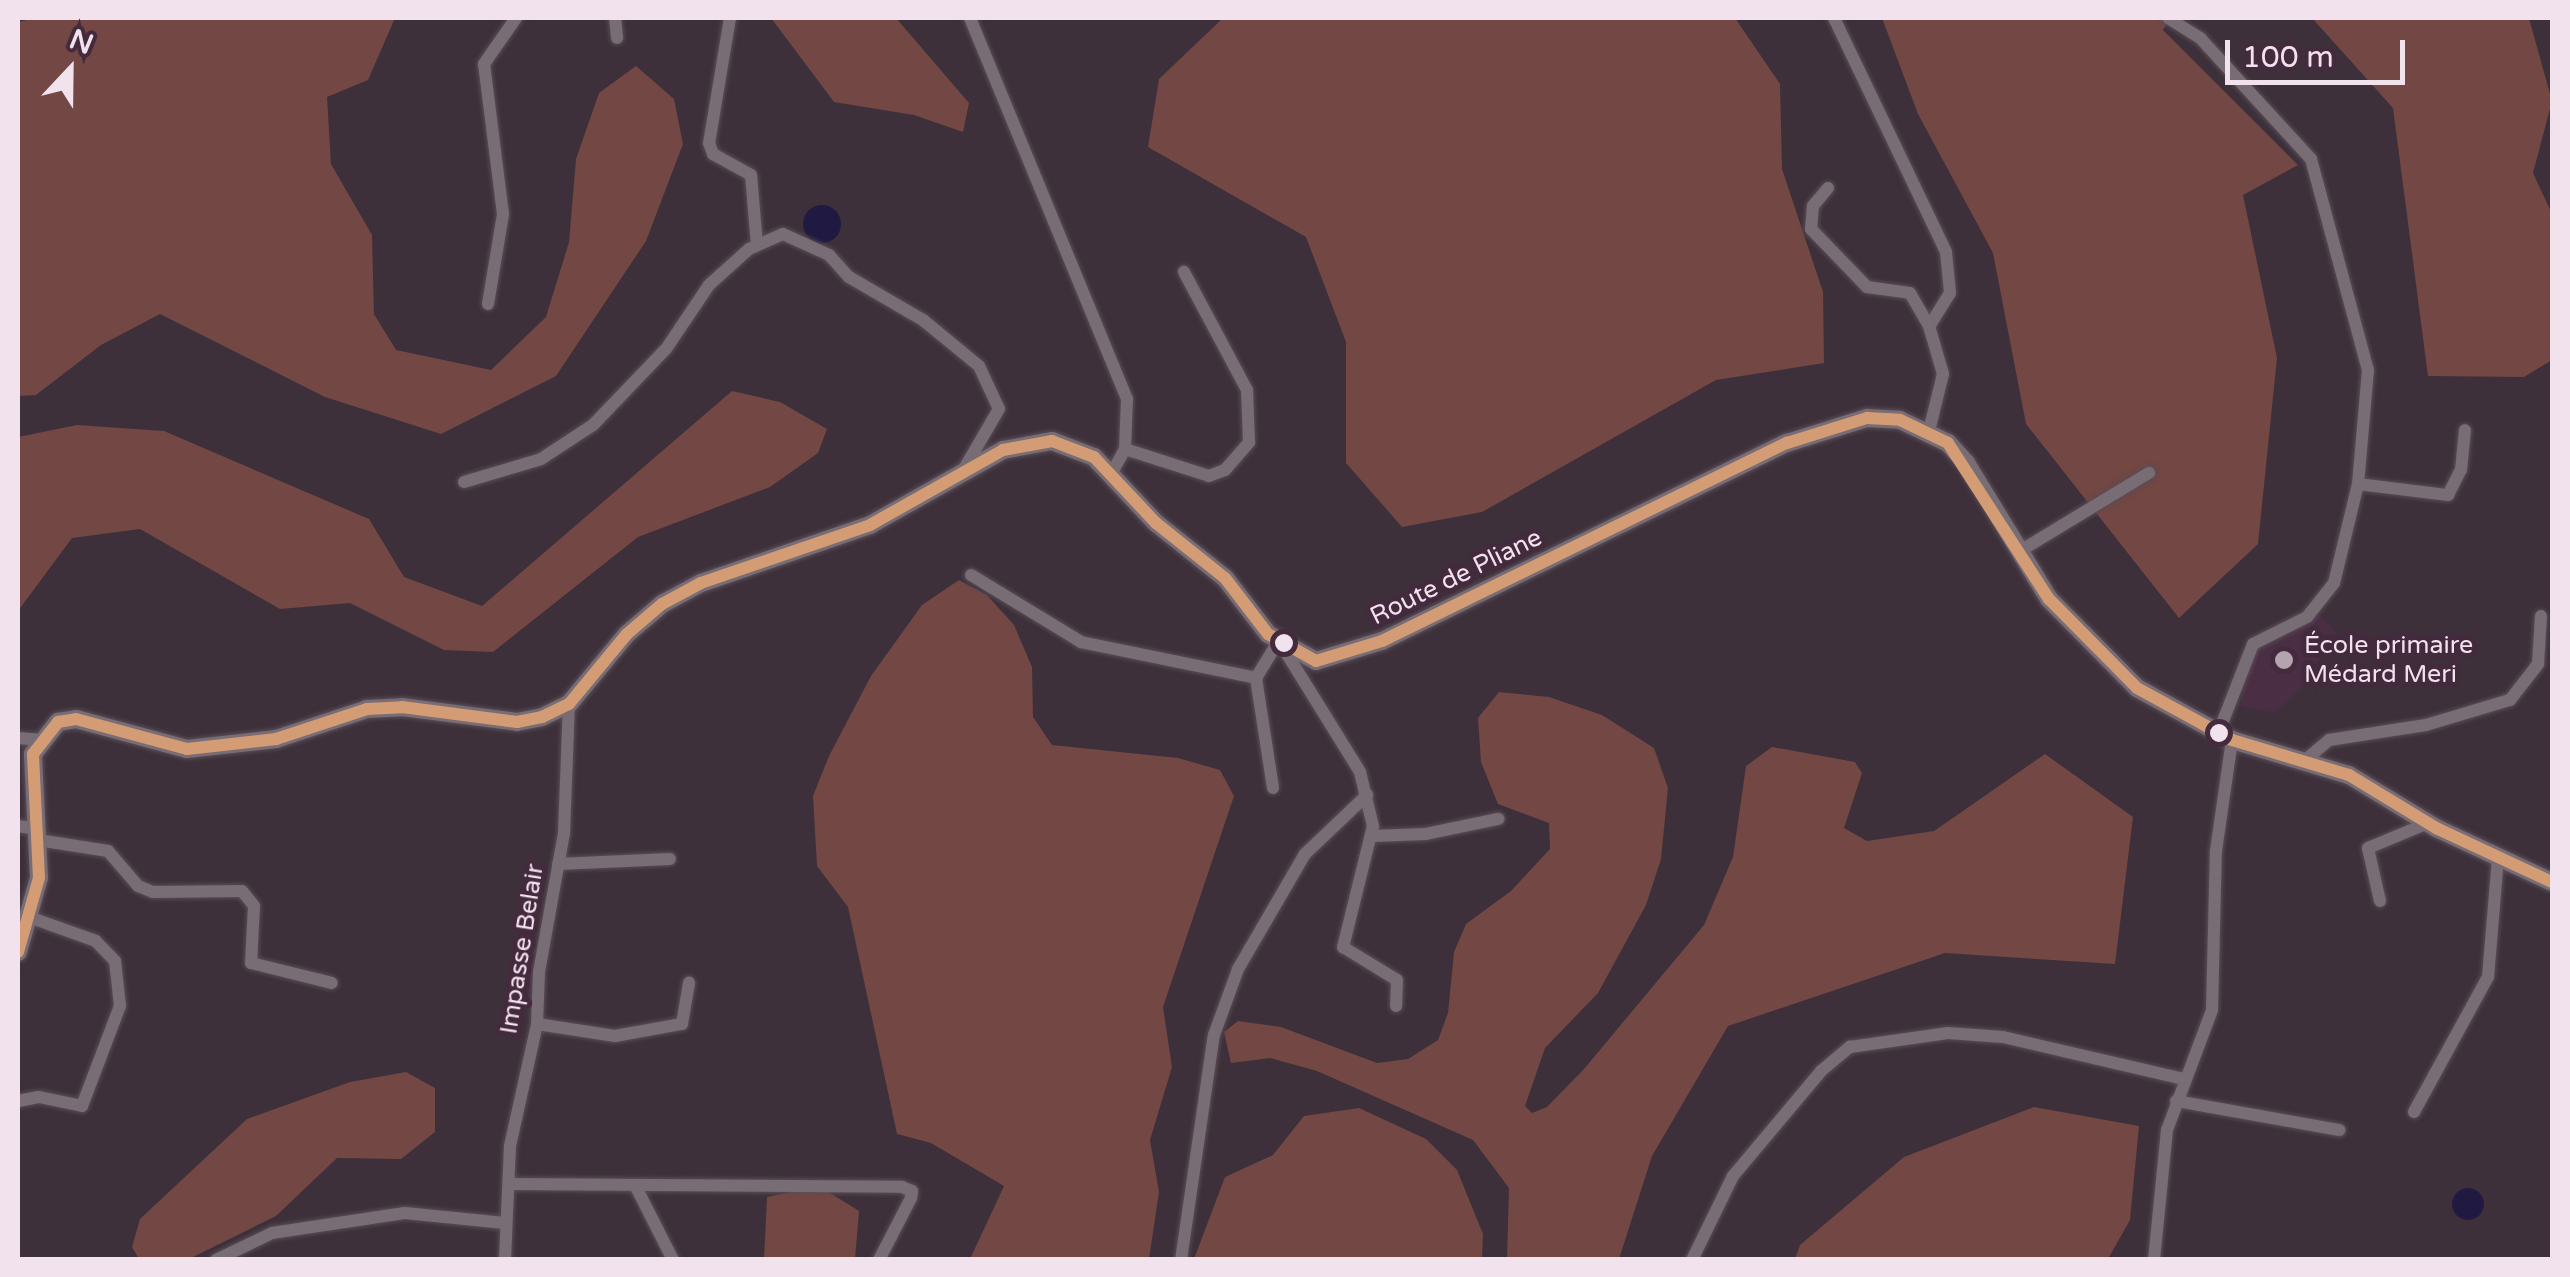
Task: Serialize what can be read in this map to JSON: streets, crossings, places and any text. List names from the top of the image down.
{
  "streets": {
    "street": ["Route de Pliane", "Impasse Belair"]
  },
  "places": ["École primaire Médard Meri"],
  "scale_bar": "100 m",
  "north": "top"
}
